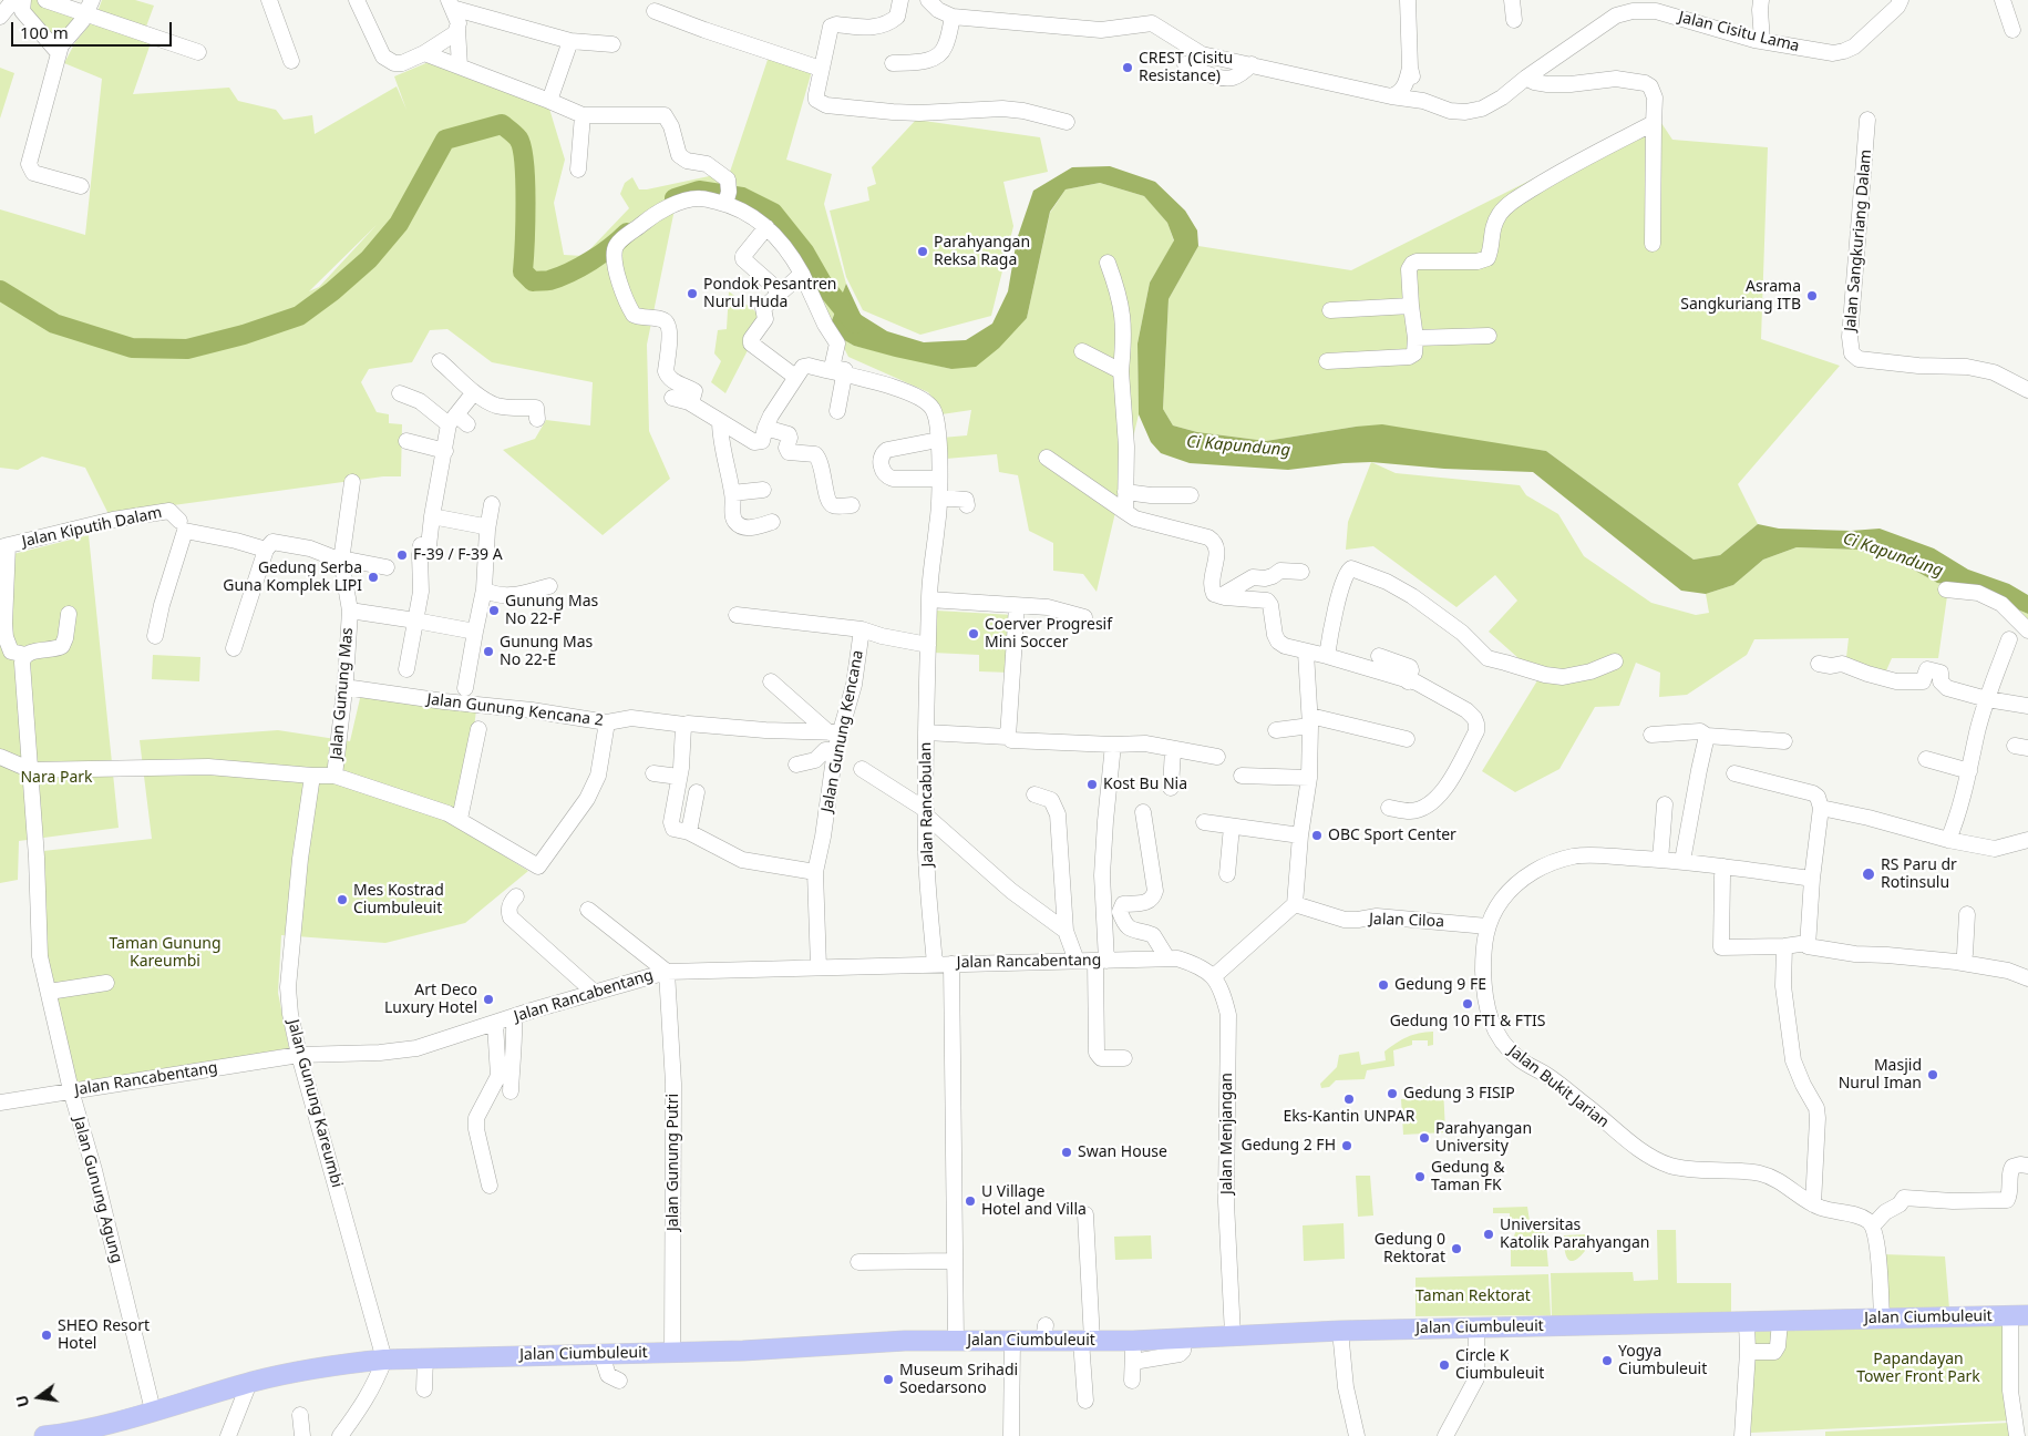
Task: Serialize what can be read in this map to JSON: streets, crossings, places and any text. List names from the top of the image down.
{
  "streets": {
    "main road": ["Jalan Ciumbuleuit"],
    "street": [
      "Jalan Cisitu Lama",
      "Jalan Sangkuriang Dalam",
      "Jalan Kiputih Dalam",
      "Jalan Gunung Mas",
      "Jalan Gunung Kencana 2",
      "Jalan Gunung Kencana",
      "Jalan Rancabulan",
      "Jalan Ciloa",
      "Jalan Rancabentang",
      "Jalan Bukit Jarian",
      "Jalan Gunung Kareumbi",
      "Jalan Menjangan",
      "Jalan Gunung Putri",
      "Jalan Gunung Agung"
    ]
  },
  "crossings": [
    ["Jalan Gunung Mas", "Jalan Gunung Kencana 2"],
    ["Jalan Gunung Kencana 2", "Jalan Gunung Kencana"],
    ["Jalan Gunung Kencana", "Jalan Rancabulan"],
    ["Jalan Gunung Kencana", "Jalan Rancabentang"],
    ["Jalan Rancabulan", "Jalan Rancabentang"],
    ["Jalan Ciloa", "Jalan Bukit Jarian"],
    ["Jalan Rancabentang", "Jalan Gunung Kareumbi"],
    ["Jalan Rancabentang", "Jalan Gunung Putri"],
    ["Jalan Rancabentang", "Jalan Gunung Agung"],
    ["Jalan Gunung Kareumbi", "Jalan Ciumbuleuit"],
    ["Jalan Menjangan", "Jalan Ciumbuleuit"],
    ["Jalan Gunung Putri", "Jalan Ciumbuleuit"],
    ["Jalan Gunung Agung", "Jalan Ciumbuleuit"]
  ],
  "water": ["Ci Kapundung"],
  "parks": [
    "Nara Park",
    "Taman Gunung Kareumbi",
    "Taman Rektorat",
    "Papandayan Tower Front Park"
  ],
  "places": [
    "CREST (Cisitu Resistance)",
    "Parahyangan Reksa Raga",
    "Pondok Pesantren Nurul Huda",
    "Asrama Sangkuriang ITB",
    "F-39 / F-39 A",
    "Gedung Serba Guna Komplek LIPI",
    "Gunung Mas No 22-F",
    "Coerver Progresif Mini Soccer",
    "Gunung Mas No 22-E",
    "Kost Bu Nia",
    "OBC Sport Center",
    "RS Paru dr Rotinsulu",
    "Mes Kostrad Ciumbuleuit",
    "Gedung 9 FE",
    "Art Deco Luxury Hotel",
    "Gedung 10 FTI & FTIS",
    "Masjid Nurul Iman",
    "Gedung 3 FISIP",
    "Eks-Kantin UNPAR",
    "Parahyangan University",
    "Gedung 2 FH",
    "Swan House",
    "Gedung & Taman FK",
    "U Village Hotel and Villa",
    "Universitas Katolik Parahyangan",
    "Gedung 0 Rektorat",
    "SHEO Resort Hotel",
    "Yogya Ciumbuleuit",
    "Circle K Ciumbuleuit",
    "Museum Srihadi Soedarsono"
  ],
  "scale_bar": "100 m",
  "north": "left"
}
